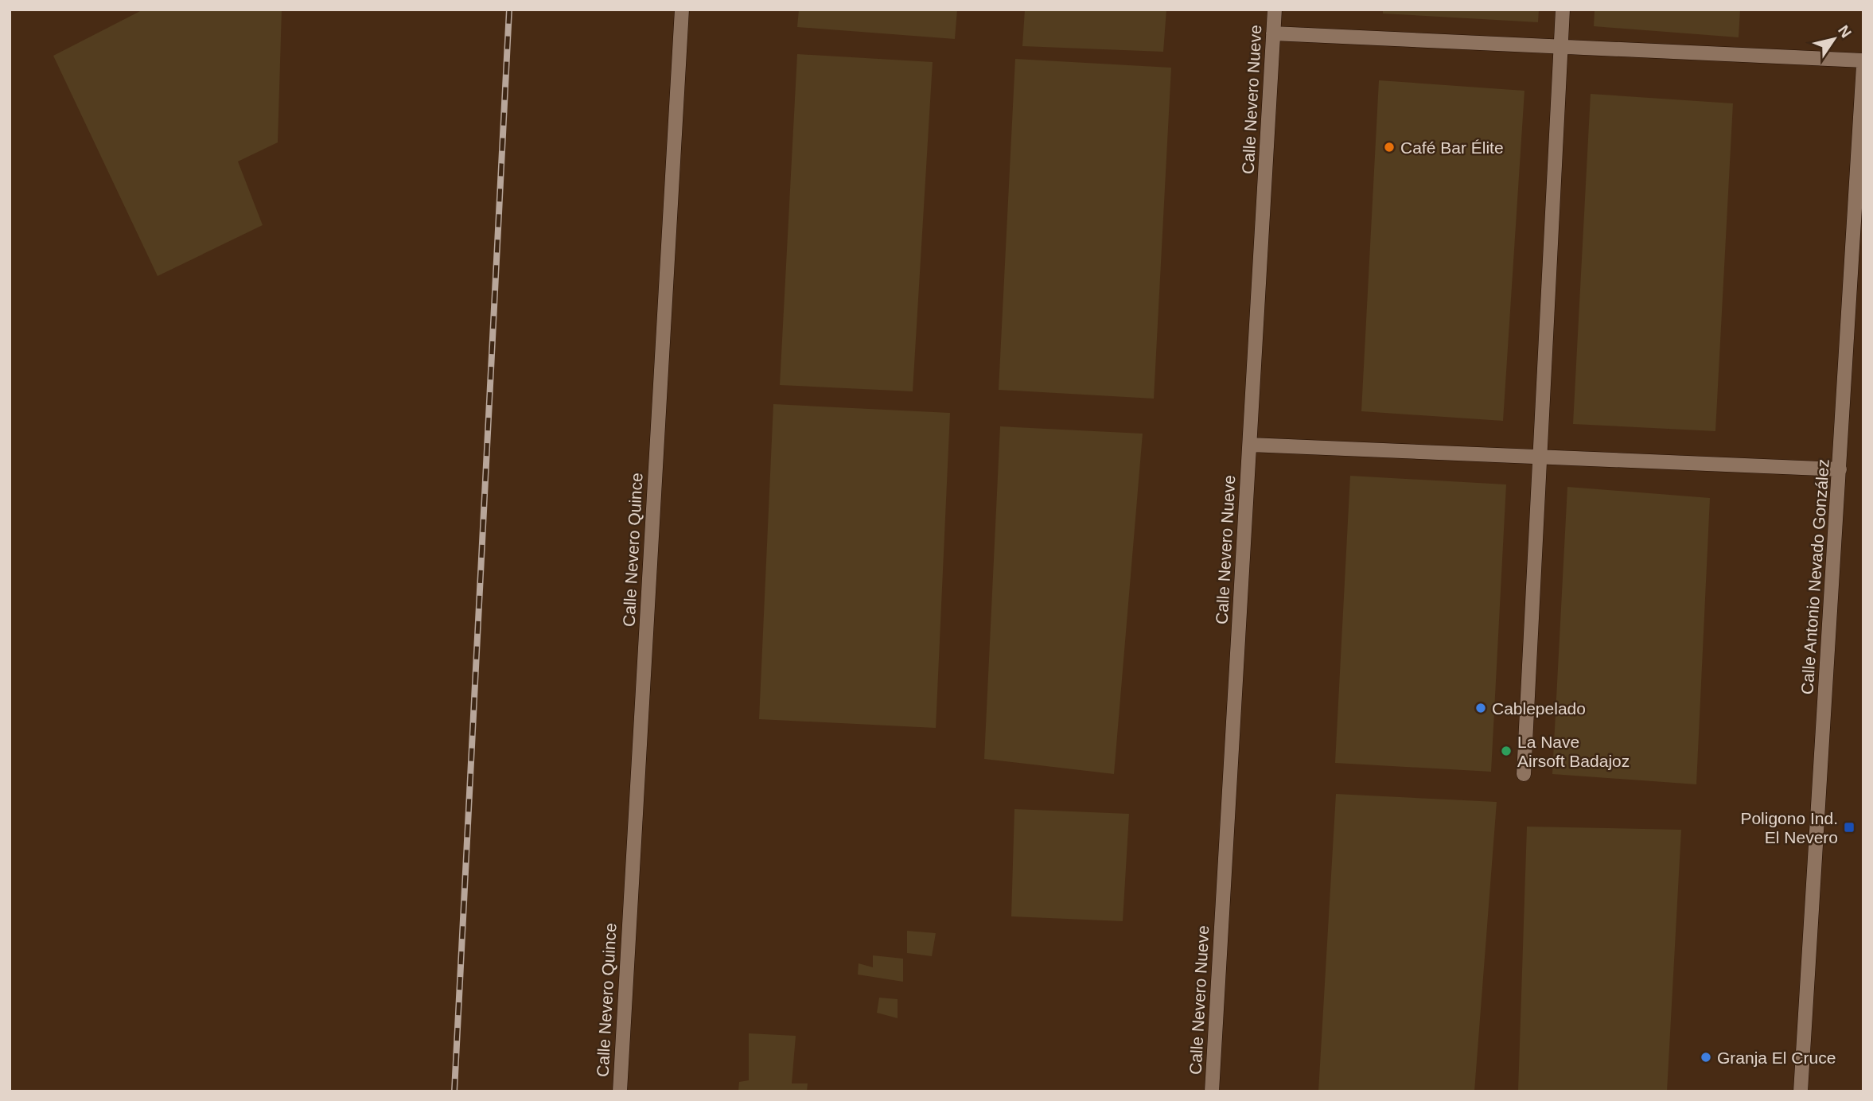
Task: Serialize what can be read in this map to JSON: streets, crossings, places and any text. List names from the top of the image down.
{
  "streets": {
    "street": ["Calle Nevero Nueve", "Calle Nevero Quince", "Calle Antonio Nevado González"]
  },
  "places": {
    "other": [
      "Café Bar Élite",
      "Cablepelado",
      "La Nave Airsoft Badajoz",
      "Granja El Cruce"
    ],
    "transit": ["Poligono Ind. El Nevero"]
  },
  "north": "top right"
}
